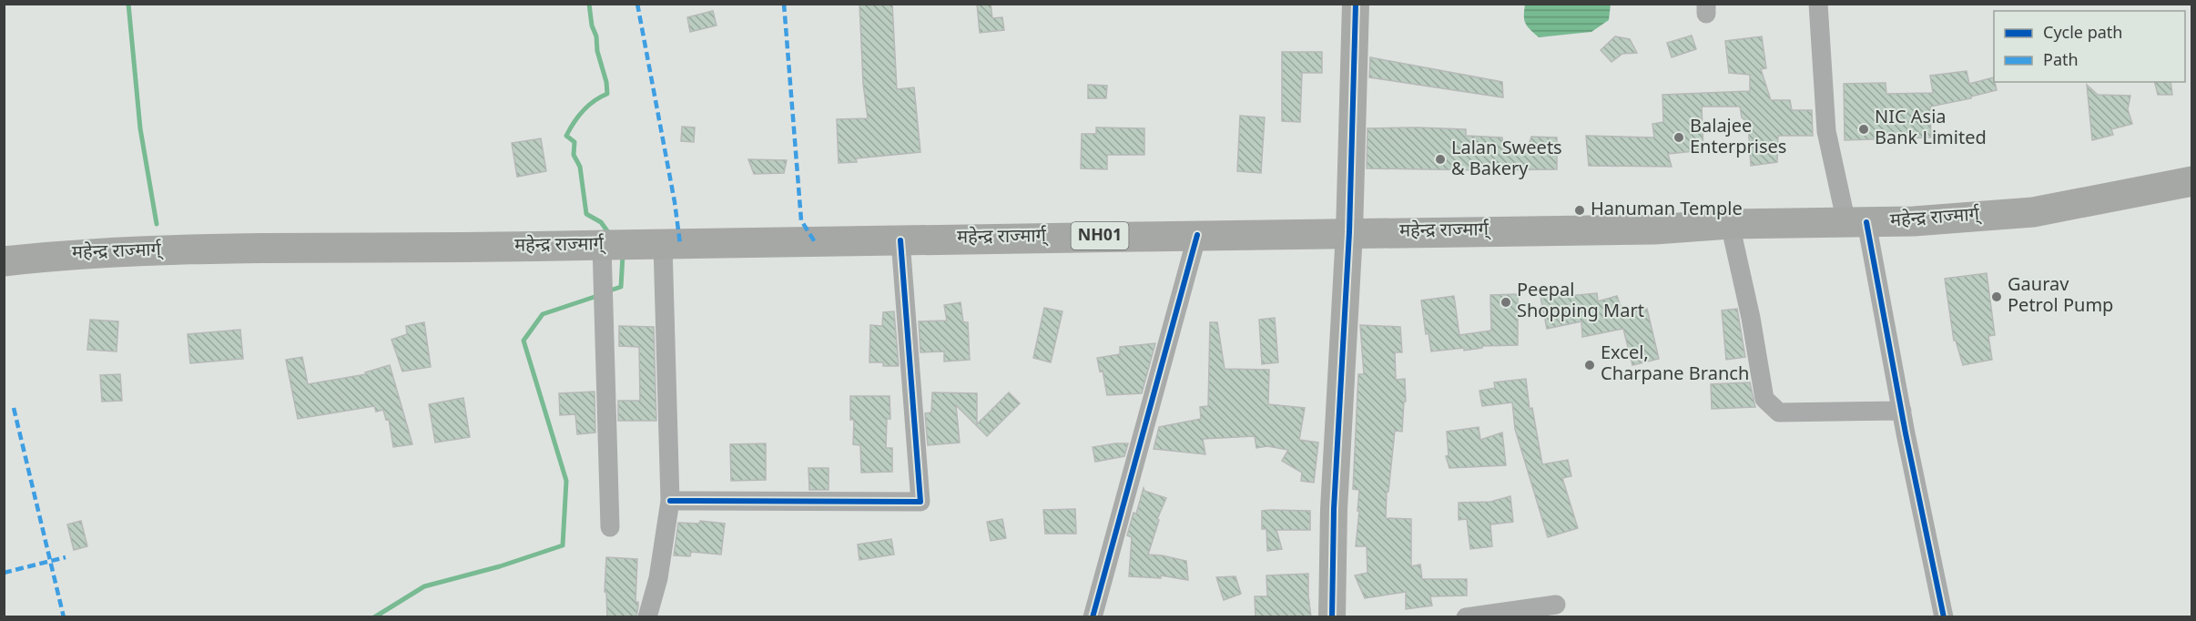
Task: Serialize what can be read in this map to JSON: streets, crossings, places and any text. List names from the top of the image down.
{
  "streets": {
    "highway": ["महेन्द्र राज्मार्ग्", "NH01"]
  },
  "places": [
    "NIC Asia Bank Limited",
    "Balajee Enterprises",
    "Lalan Sweets & Bakery",
    "Hanuman Temple",
    "Gaurav Petrol Pump",
    "Peepal Shopping Mart",
    "Excel, Charpane Branch"
  ],
  "legend": ["Cycle path", "Path"]
}
